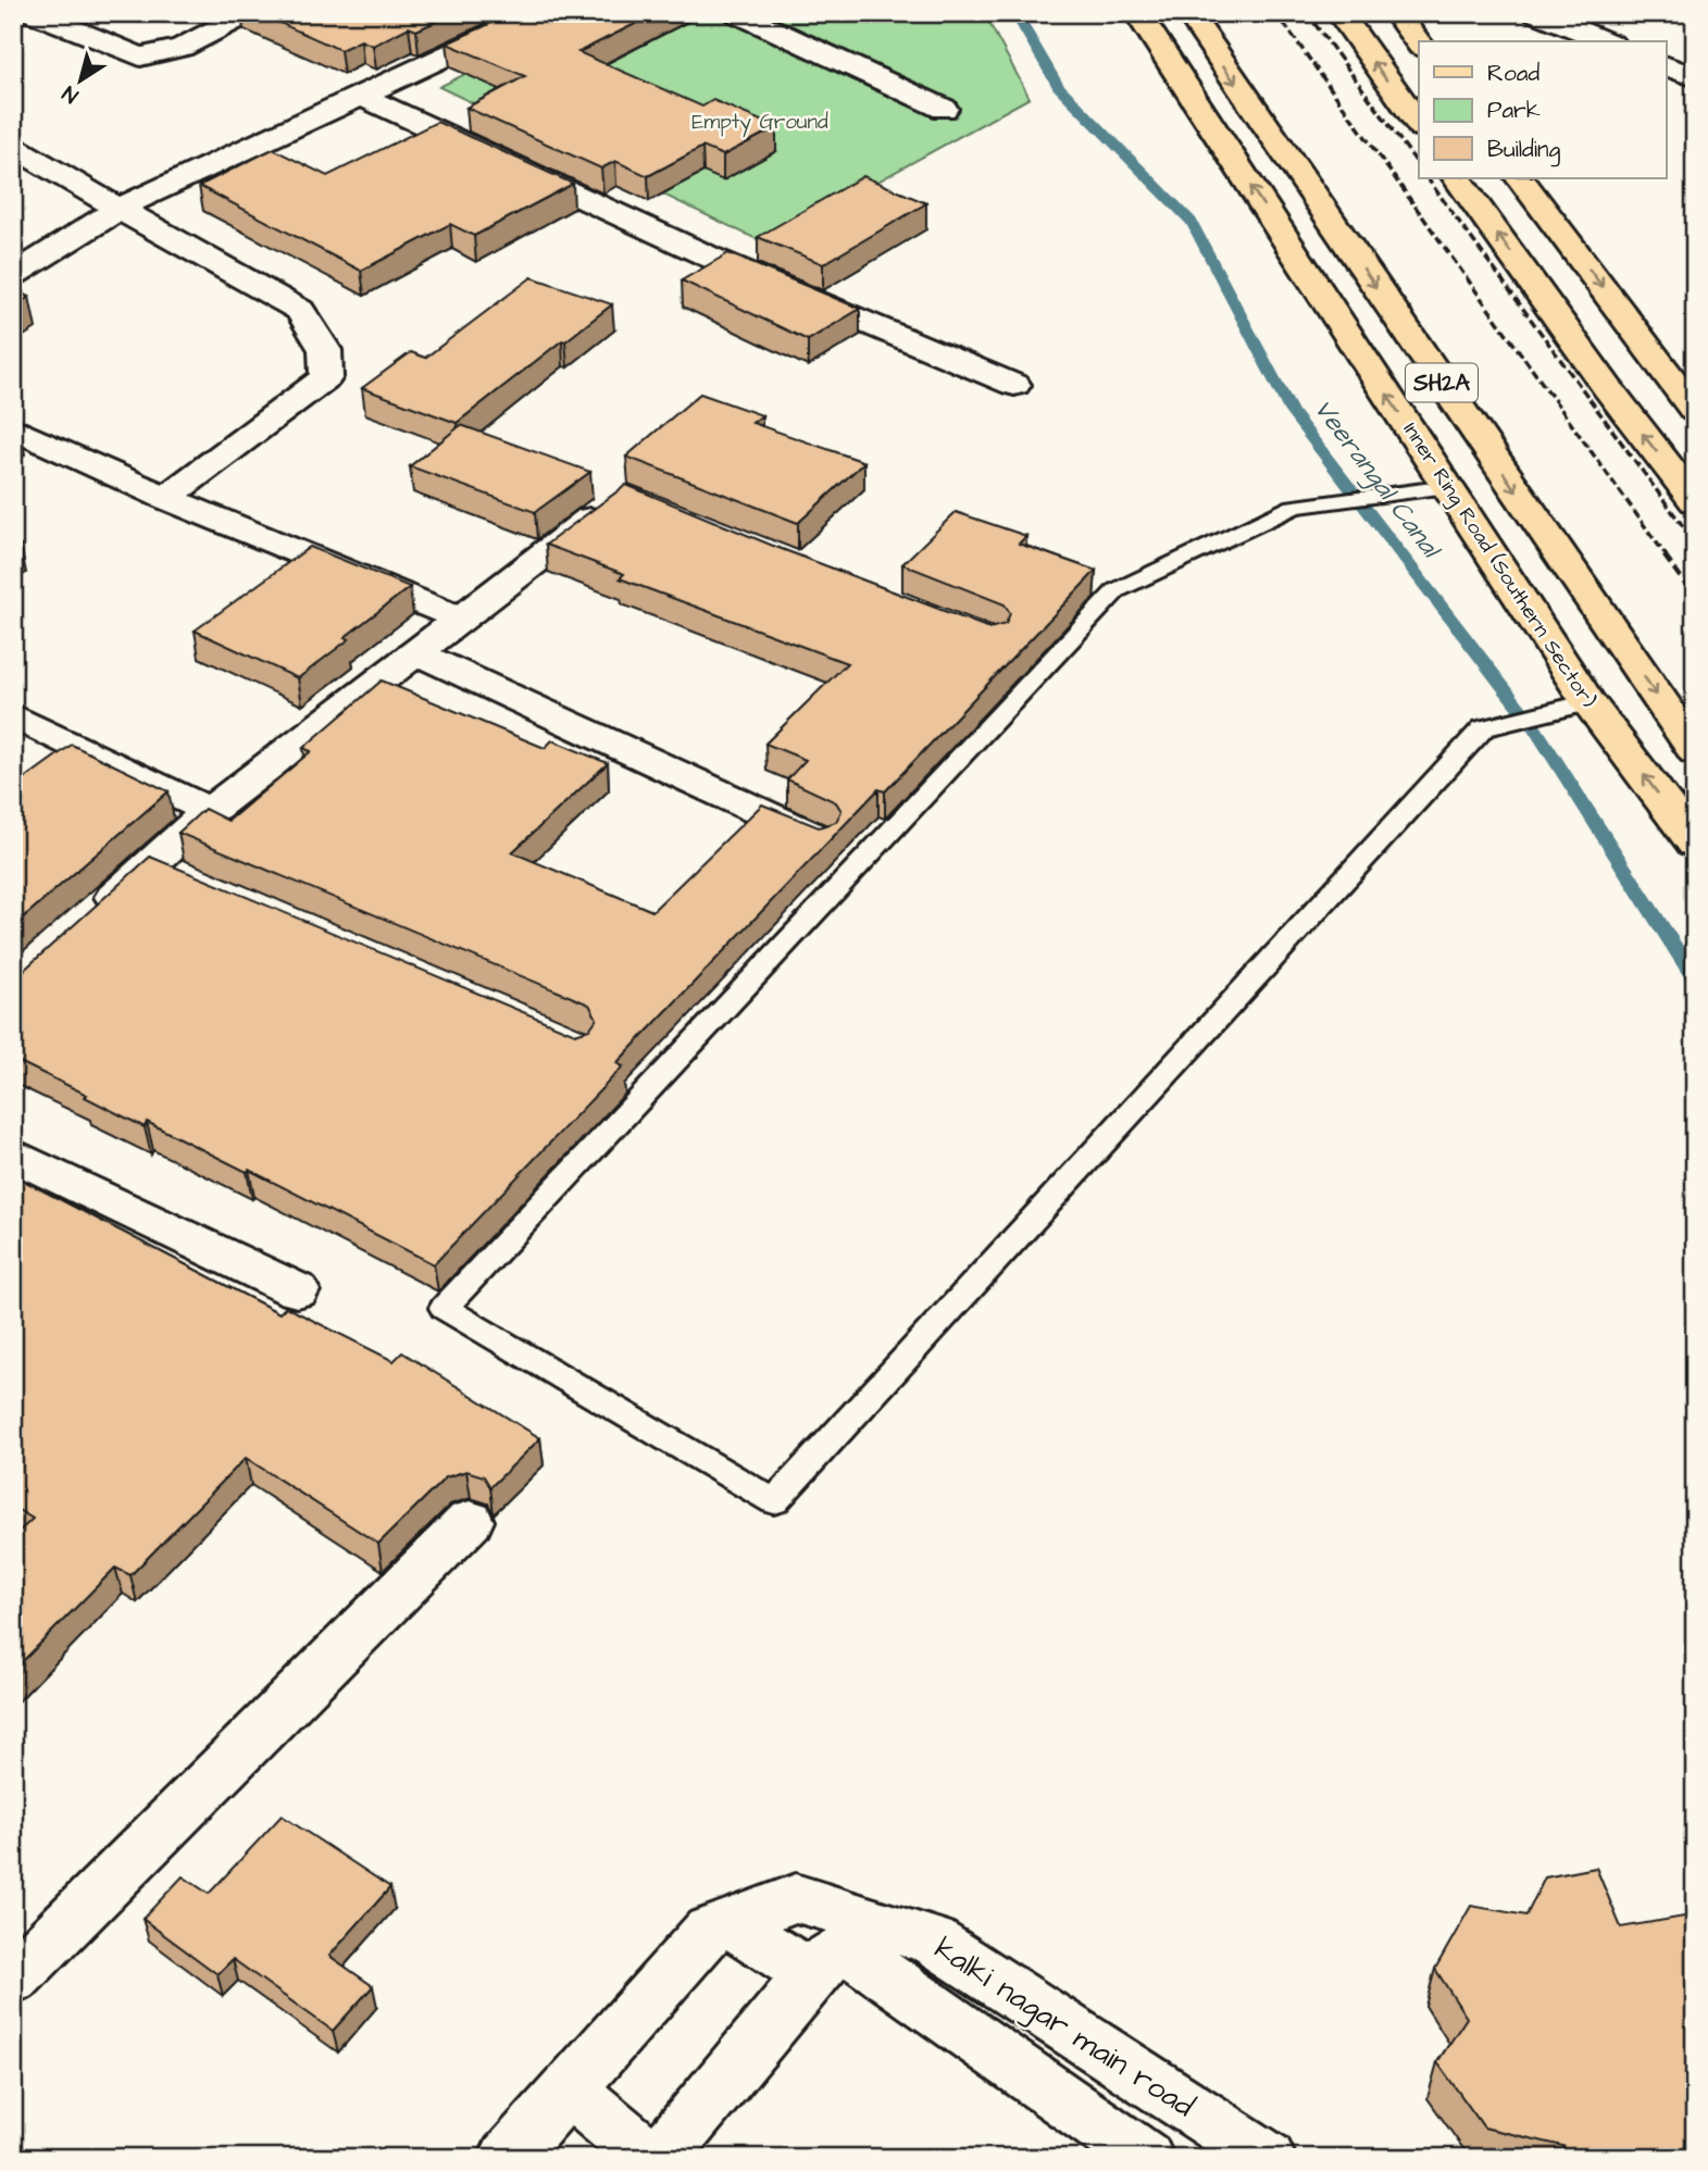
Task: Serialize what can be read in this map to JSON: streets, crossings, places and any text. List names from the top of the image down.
{
  "streets": {
    "main road": ["SH2A", "Inner Ring Road (Southern Sector)"],
    "street": ["kalki nagar main road"]
  },
  "water": ["Veerangal Canal"],
  "parks": ["Empty Ground"],
  "legend": ["Road", "Park", "Building"],
  "north": "bottom left"
}
